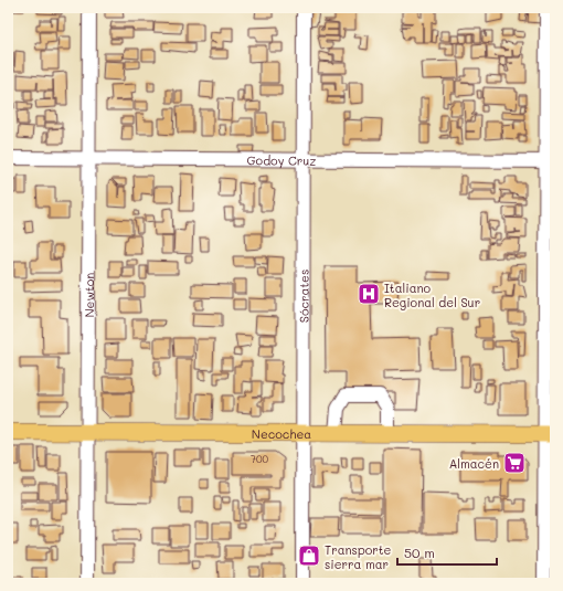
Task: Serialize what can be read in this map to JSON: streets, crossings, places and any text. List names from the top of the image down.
{
  "streets": {
    "main road": ["Necochea"],
    "street": ["Godoy Cruz", "Newton", "Sócrates"]
  },
  "crossings": [
    ["Godoy Cruz", "Newton"],
    ["Godoy Cruz", "Sócrates"],
    ["Newton", "Necochea"],
    ["Sócrates", "Necochea"]
  ],
  "places": {
    "hospital": ["Italiano Regional del Sur"],
    "supermarket": ["Almacén"],
    "shop": ["Transporte sierra mar"]
  },
  "house_numbers": ["700"],
  "scale_bar": "50 m"
}
